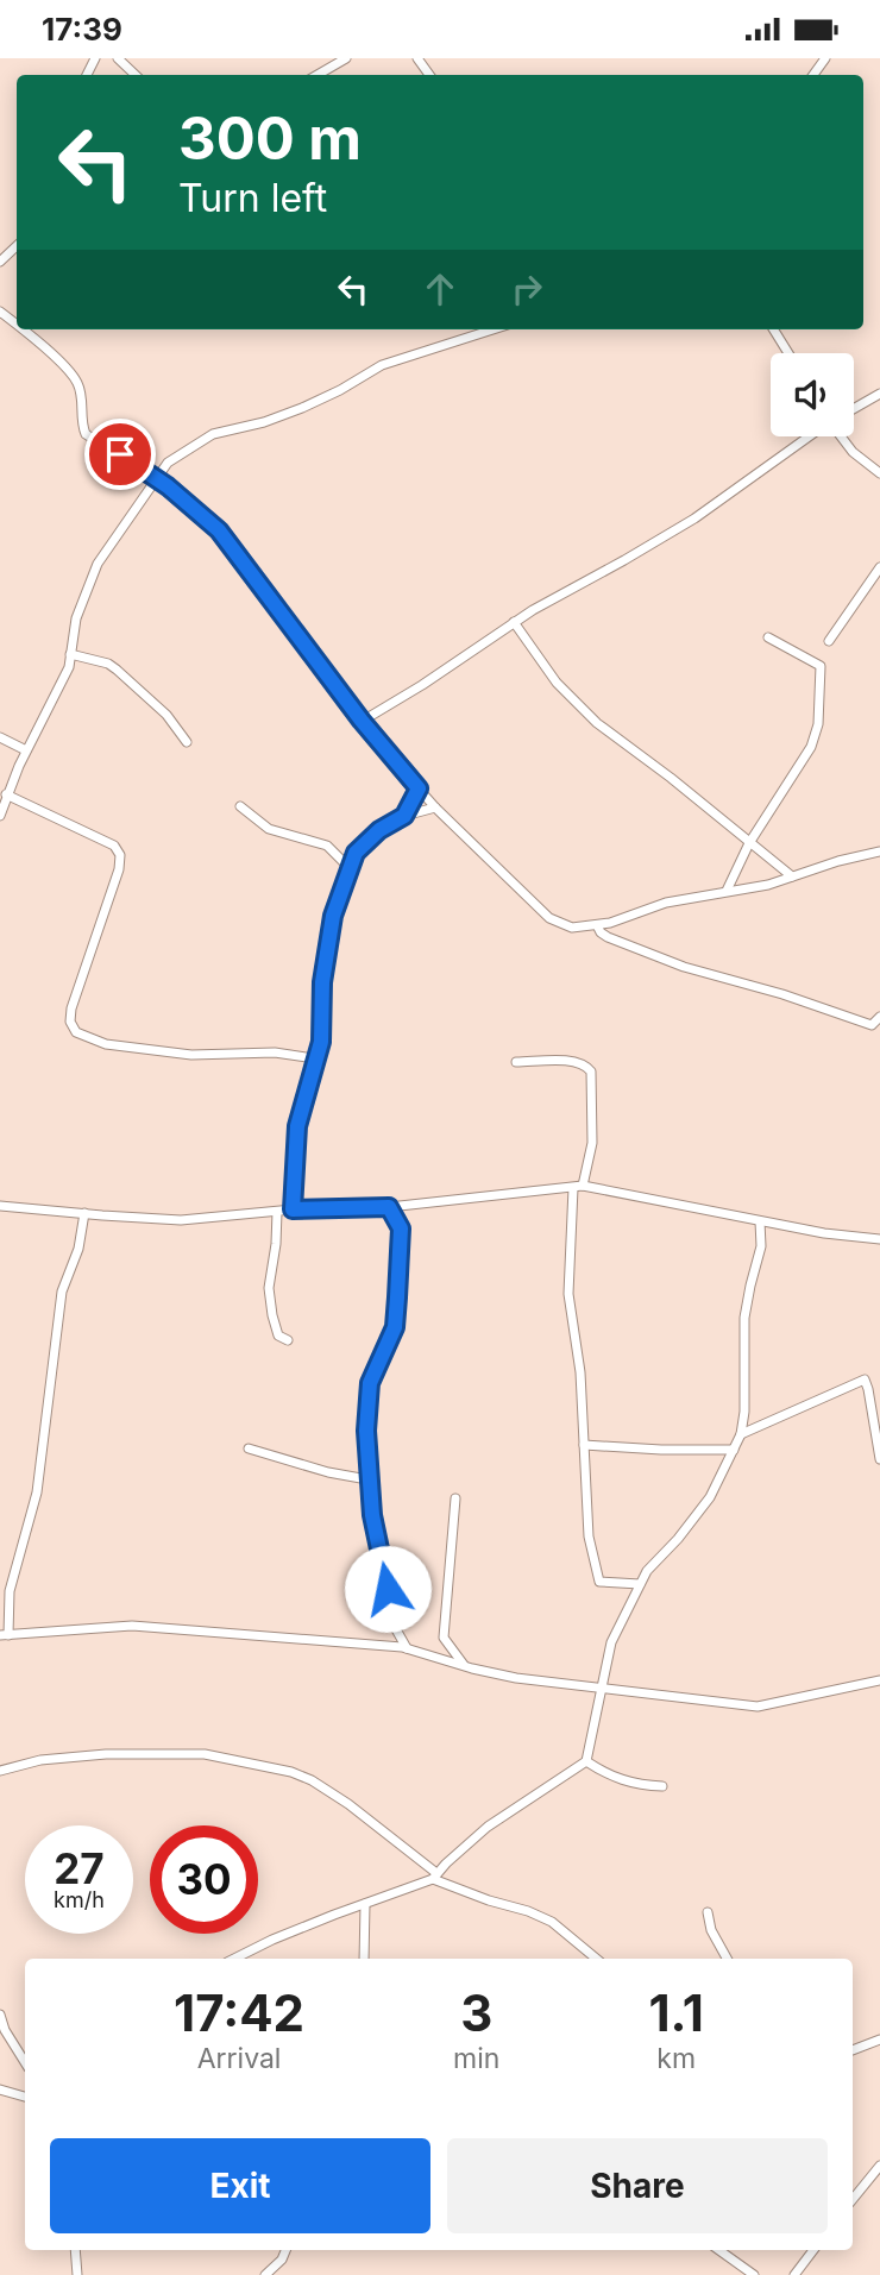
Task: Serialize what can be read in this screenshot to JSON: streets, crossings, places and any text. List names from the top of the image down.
{
  "page": {
    "status": "17:39",
    "turn": ["300 m", "Turn left"],
    "speed": "27 km/h",
    "limit": "30",
    "eta": [
      "17:42",
      "Arrival",
      "3",
      "min",
      "1.1",
      "km"
    ],
    "buttons": ["Exit", "Share"]
  }
}
